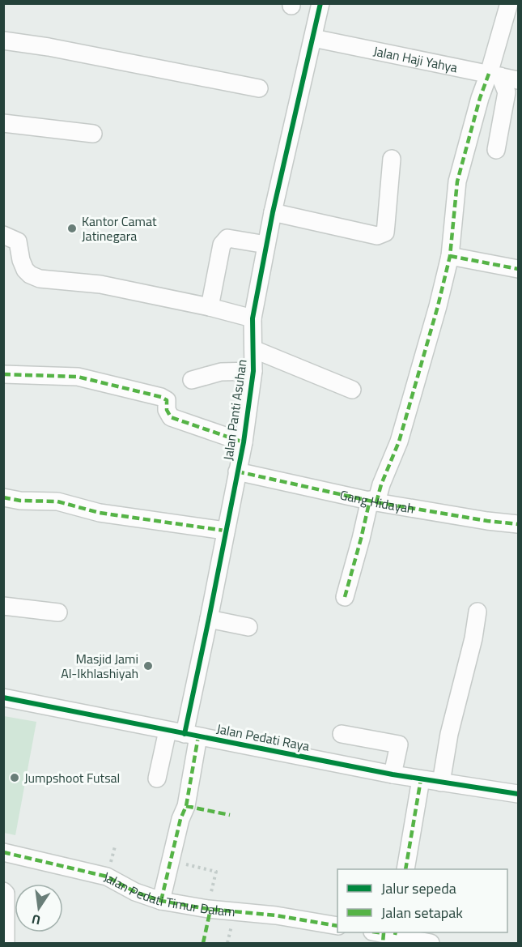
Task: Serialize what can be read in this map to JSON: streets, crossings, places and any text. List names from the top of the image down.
{
  "streets": {
    "street": [
      "Jalan Haji Yahya",
      "Jalan Panti Asuhan",
      "Gang Hidayah",
      "Jalan Pedati Raya",
      "Jalan Pedati Timur Dalam"
    ]
  },
  "crossings": [
    ["Jalan Haji Yahya", "Jalan Panti Asuhan"],
    ["Jalan Panti Asuhan", "Gang Hidayah"],
    ["Jalan Panti Asuhan", "Jalan Pedati Raya"],
    ["Jalan Panti Asuhan", "Jalan Pedati Timur Dalam"]
  ],
  "places": ["Kantor Camat Jatinegara", "Masjid Jami Al-Ikhlashiyah", "Jumpshoot Futsal"],
  "legend": ["Jalur sepeda", "Jalan setapak"],
  "north": "bottom"
}
